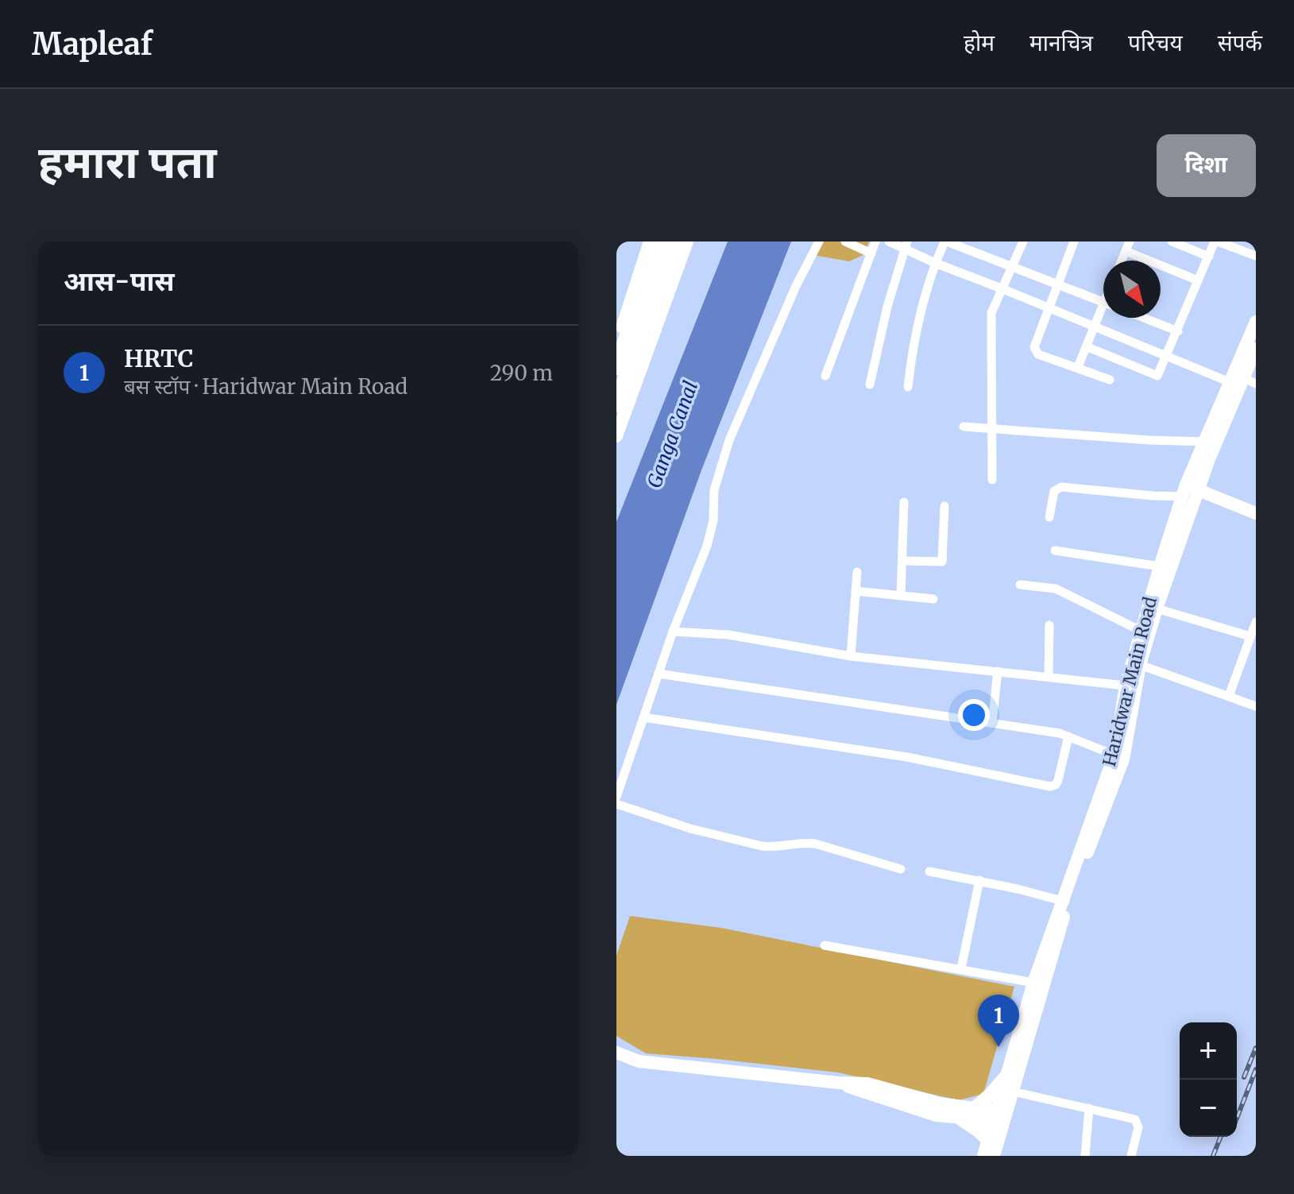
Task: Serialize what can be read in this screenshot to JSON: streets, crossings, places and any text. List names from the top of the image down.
{
  "streets": {
    "main road": ["Haridwar Main Road"]
  },
  "water": ["Ganga Canal"],
  "north": "bottom right",
  "page": {
    "header": "Mapleaf",
    "nav": [
      "होम",
      "मानचित्र",
      "परिचय",
      "संपर्क"
    ],
    "title": "हमारा पता",
    "buttons": "दिशा",
    "heading": "आस-पास",
    "list": [
      {
        "mark": "1",
        "name": "HRTC",
        "note": "बस स्टॉप · Haridwar Main Road",
        "value": "290 m"
      }
    ],
    "pins": "1",
    "map_buttons": ["+", "−"]
  }
}
